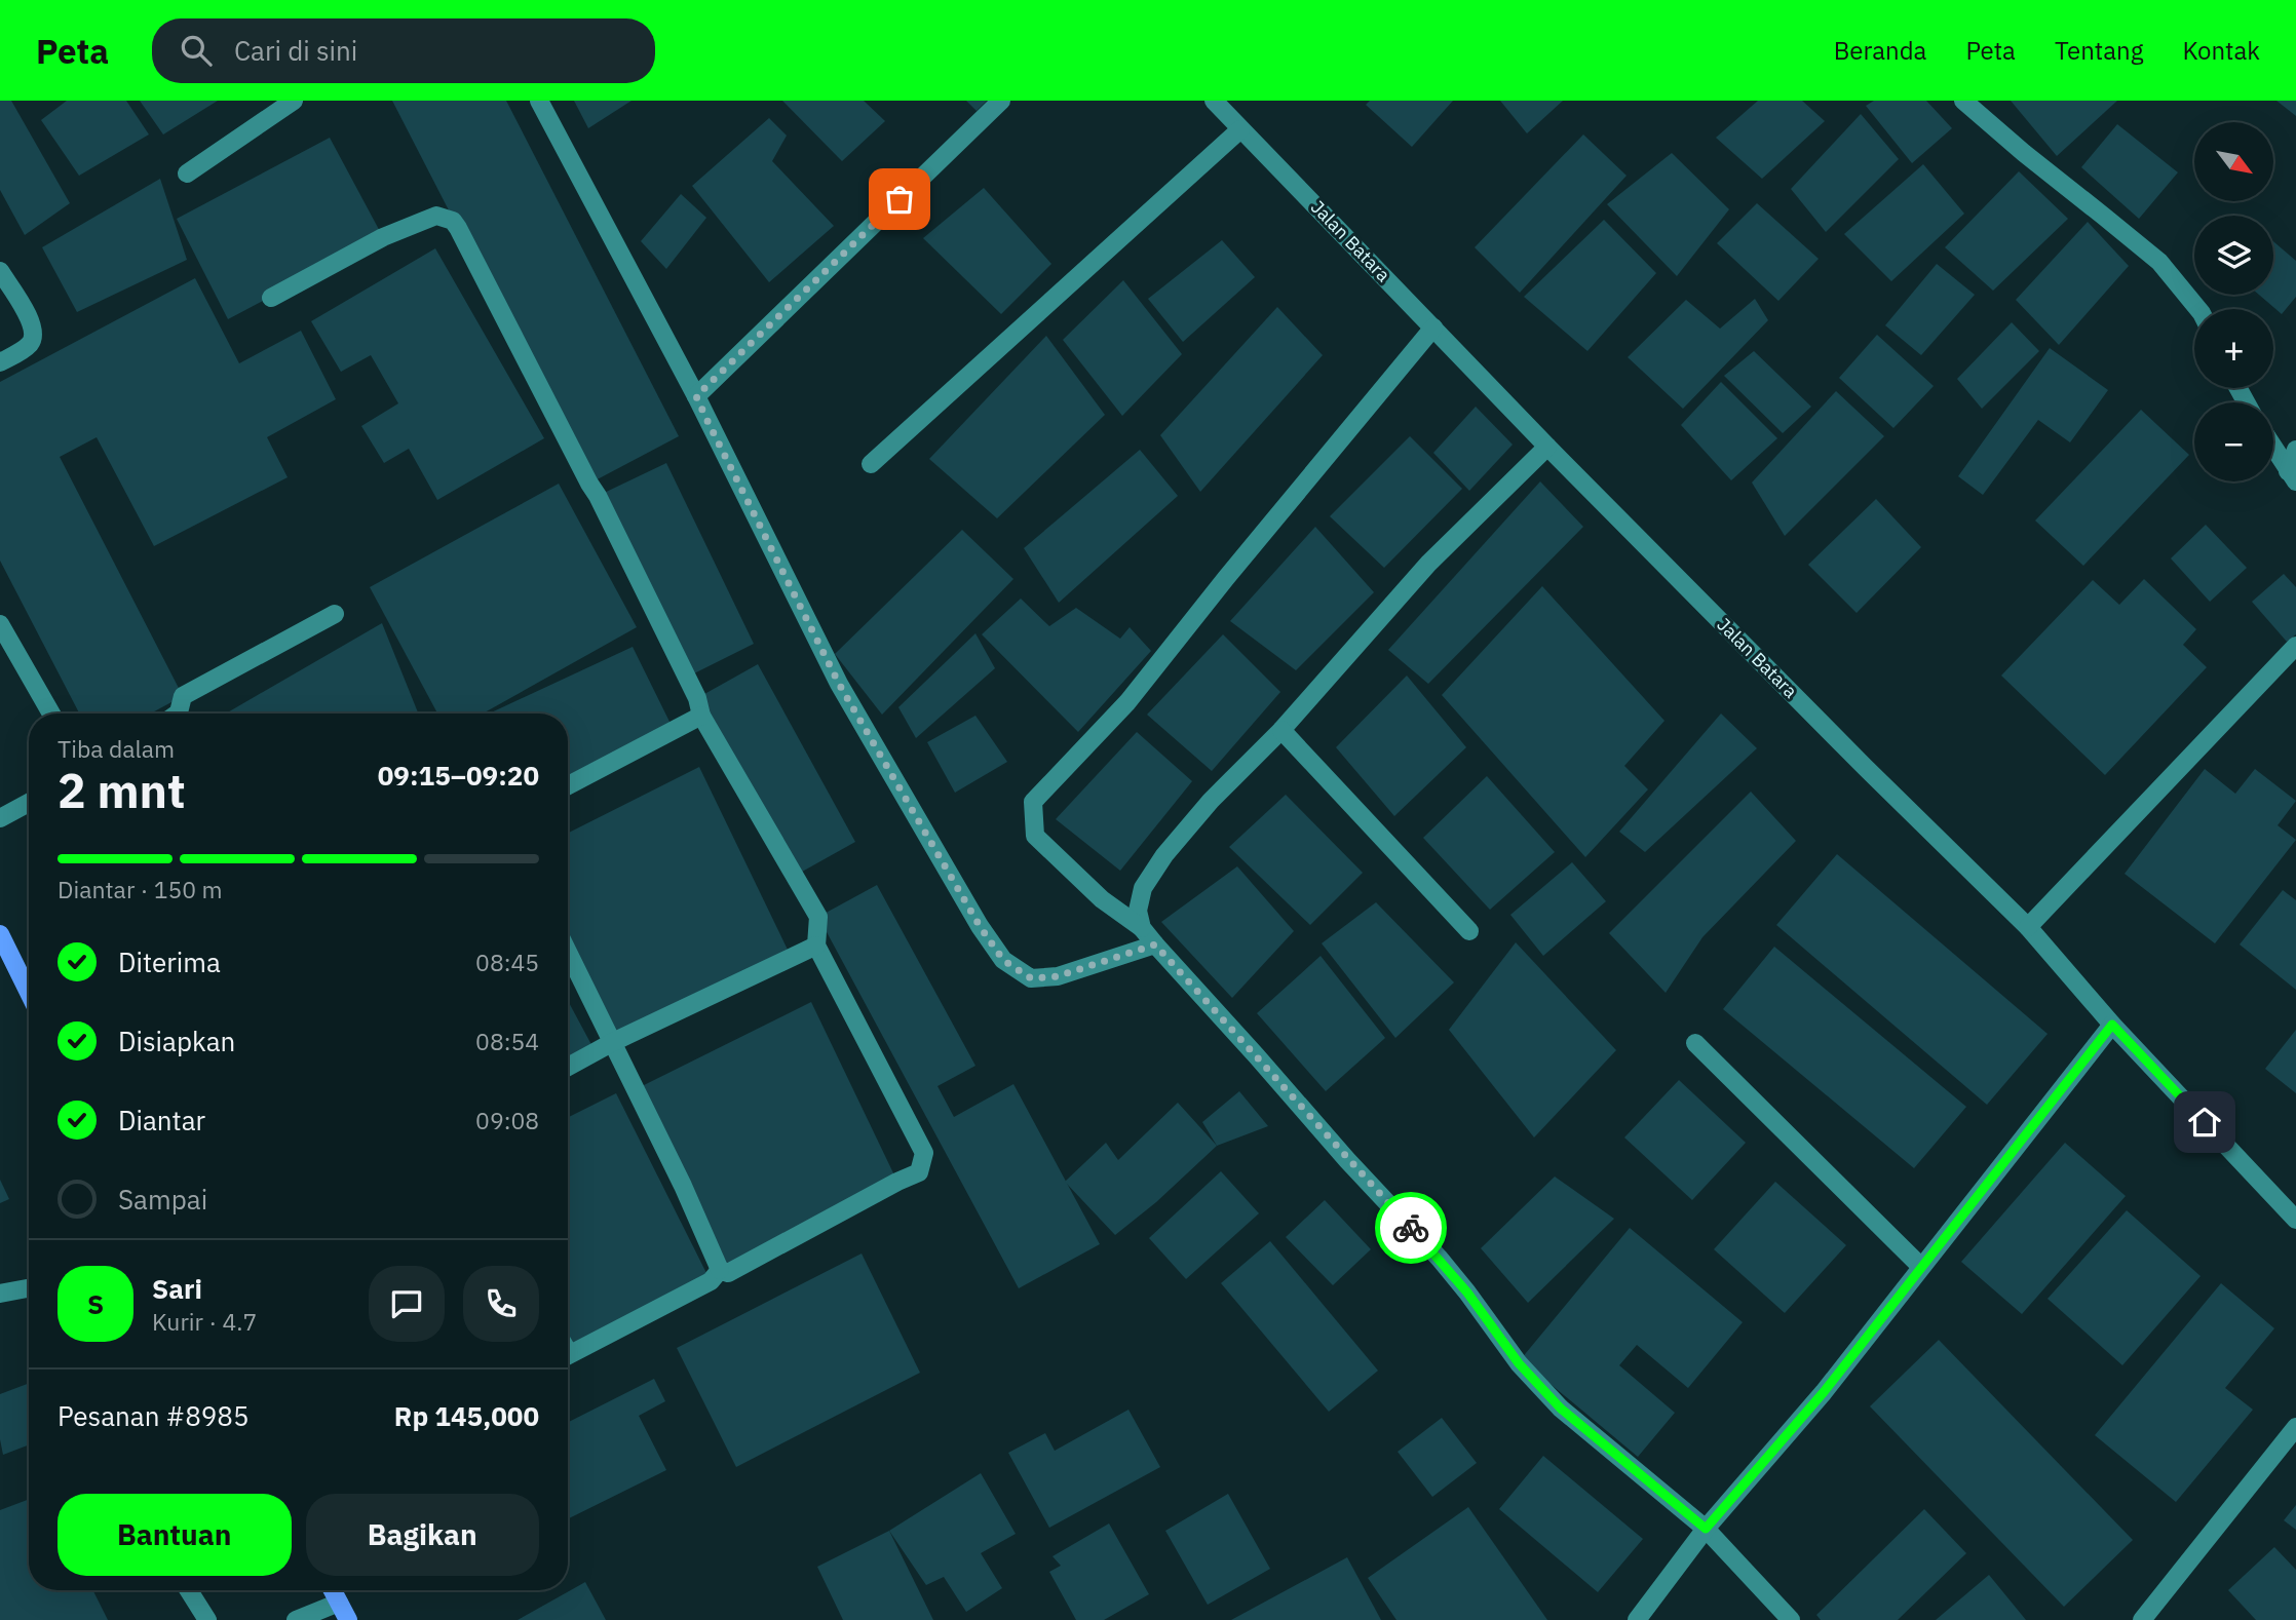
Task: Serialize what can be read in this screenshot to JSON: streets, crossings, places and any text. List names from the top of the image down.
{
  "streets": {
    "street": ["Jalan Batara"]
  },
  "north": "bottom right",
  "page": {
    "header": "Peta",
    "search": "Cari di sini",
    "nav": [
      "Beranda",
      "Peta",
      "Tentang",
      "Kontak"
    ],
    "map_buttons": ["+", "−"],
    "heading": ["2 mnt", "Tiba dalam", "09:15–09:20"],
    "panel": [
      "Sari",
      "Kurir · 4.7",
      "Pesanan #8985",
      "Rp 145,000"
    ],
    "bar": "Diantar · 150 m",
    "list": [
      ["Diterima", "08:45"],
      ["Disiapkan", "08:54"],
      ["Diantar", "09:08"],
      "Sampai"
    ],
    "round": "S",
    "buttons": ["Bantuan", "Bagikan"]
  }
}
